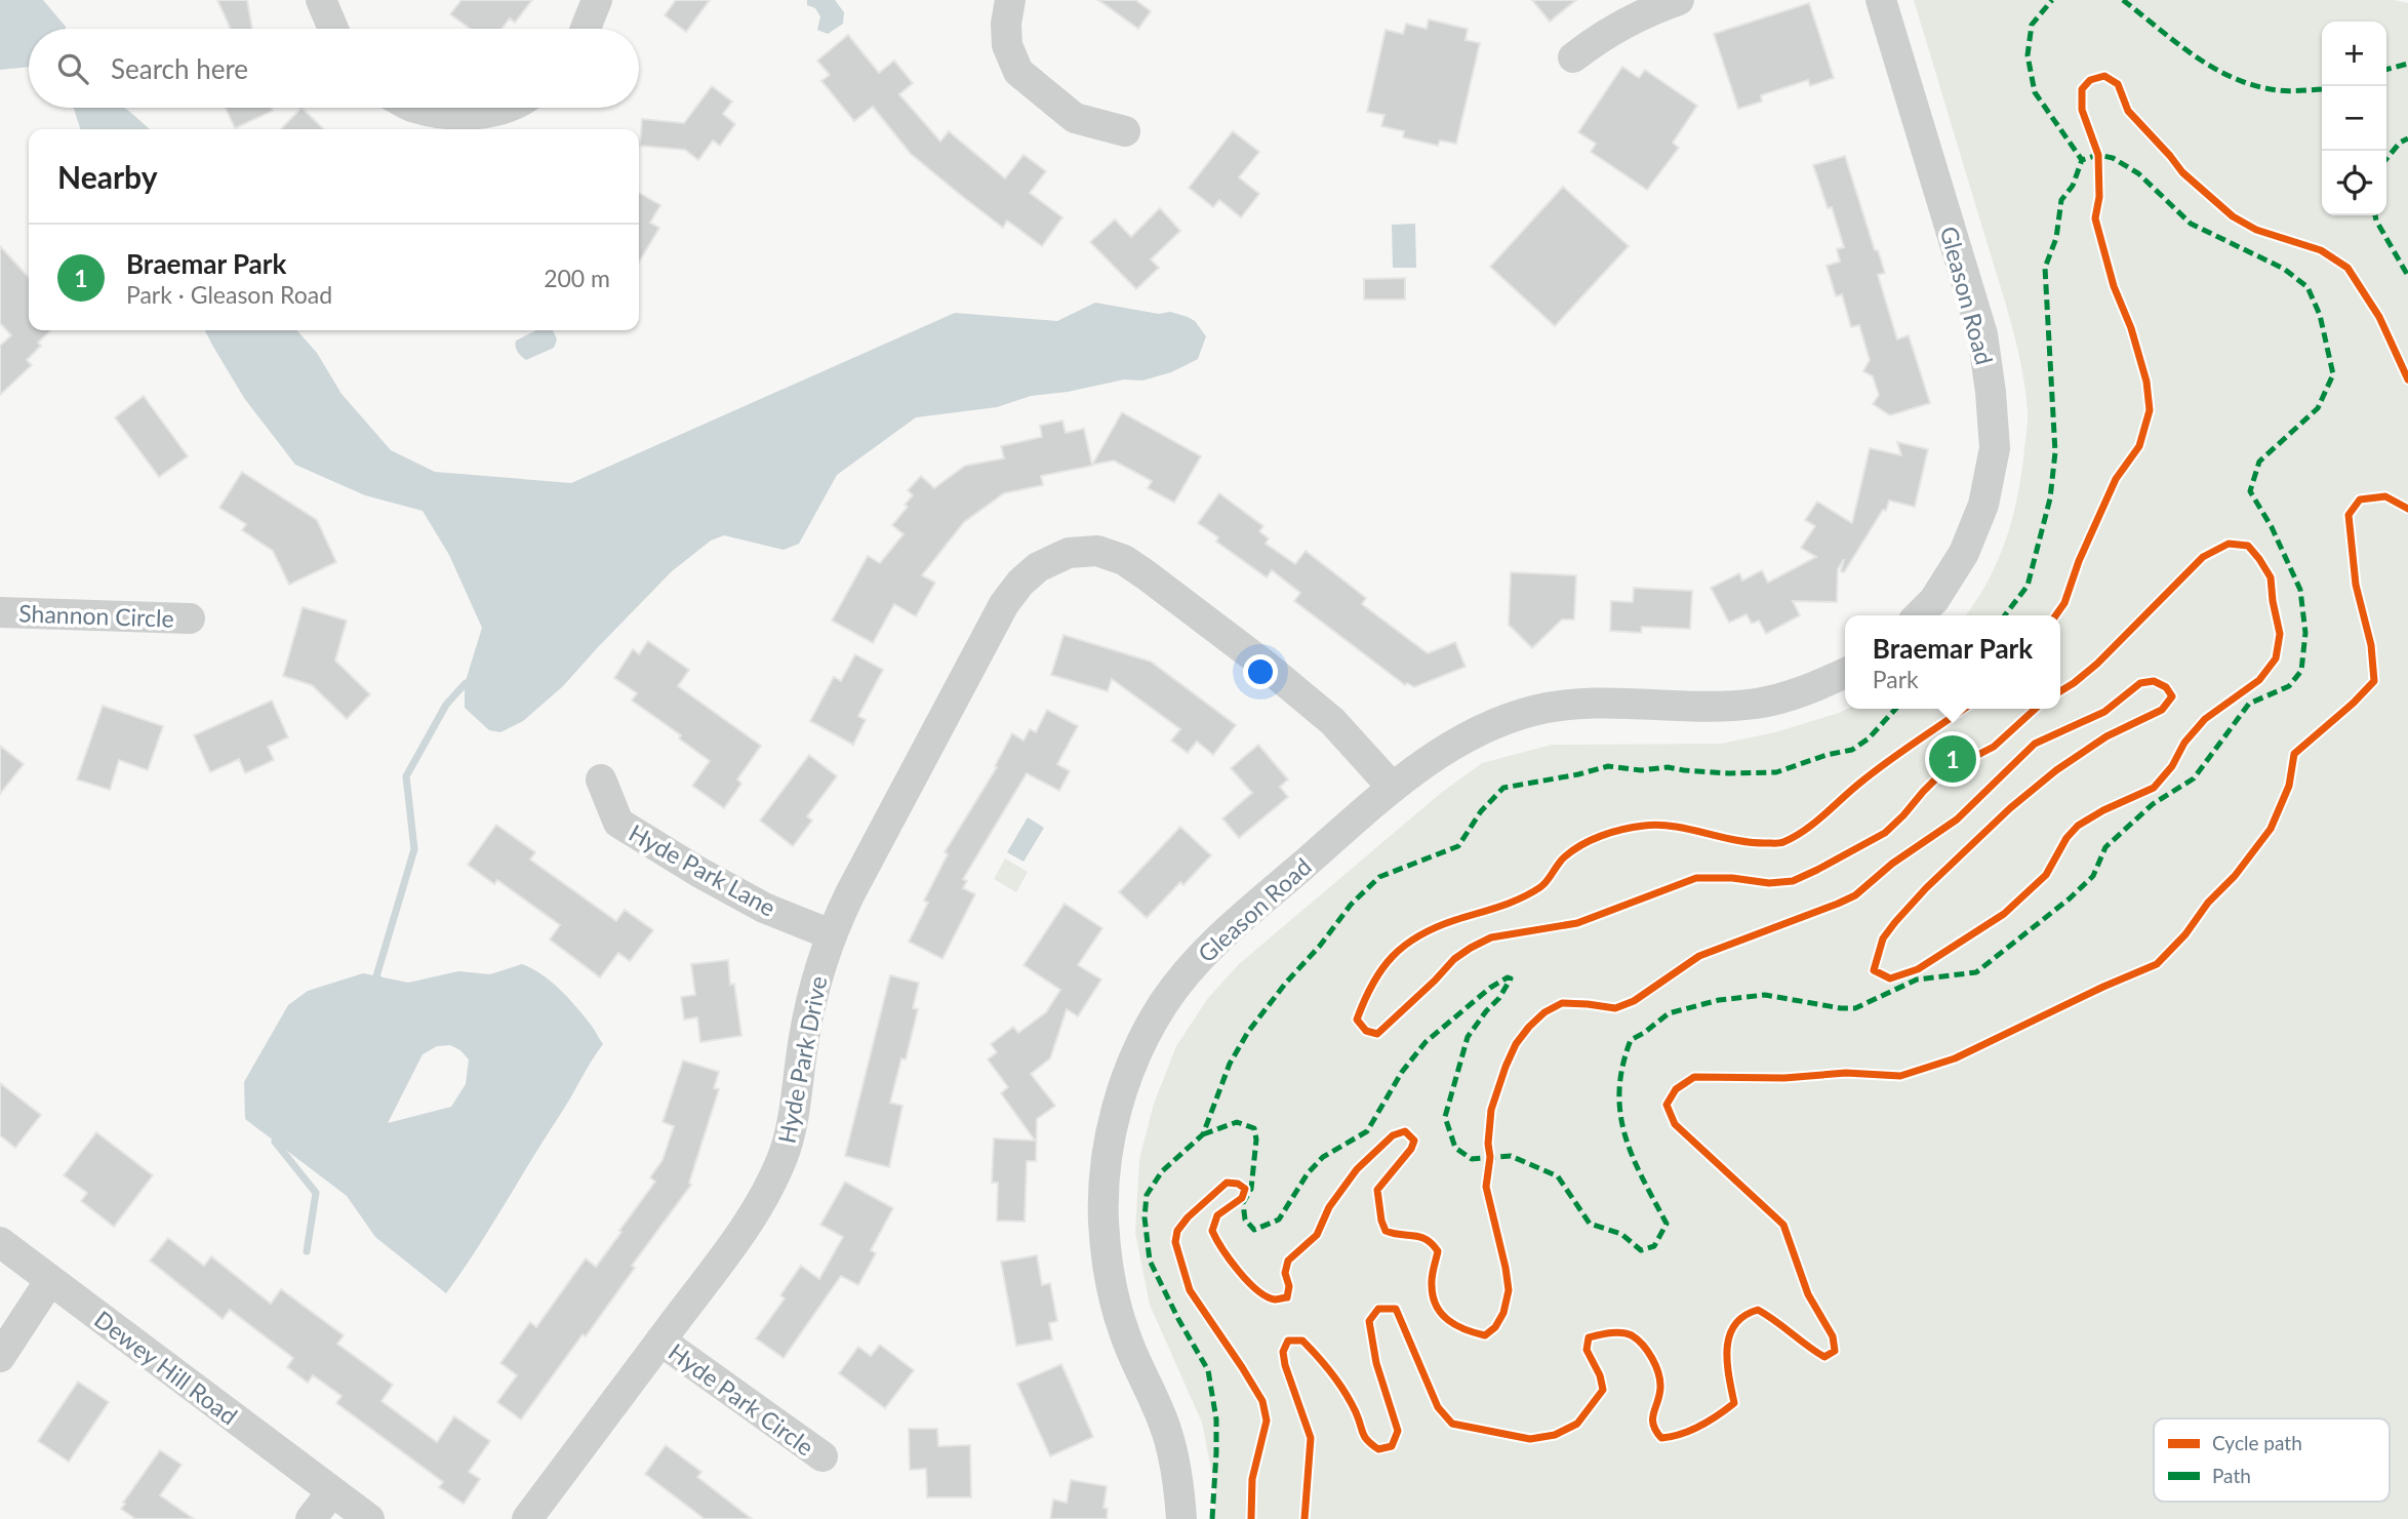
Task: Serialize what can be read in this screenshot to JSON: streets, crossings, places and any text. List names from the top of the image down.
{
  "streets": {
    "street": [
      "Gleason Road",
      "Shannon Circle",
      "Hyde Park Lane",
      "Hyde Park Drive",
      "Dewey Hill Road",
      "Hyde Park Circle"
    ]
  },
  "crossings": [
    ["Gleason Road", "Hyde Park Drive"],
    ["Hyde Park Lane", "Hyde Park Drive"],
    ["Hyde Park Drive", "Hyde Park Circle"]
  ],
  "legend": ["Cycle path", "Path"],
  "page": {
    "map_buttons": ["+", "−"],
    "search": "Search here",
    "heading": "Nearby",
    "list": [
      {
        "mark": "1",
        "name": "Braemar Park",
        "note": "Park · Gleason Road",
        "value": "200 m"
      }
    ],
    "popup": ["Braemar Park", "Park"],
    "pins": "1"
  }
}
